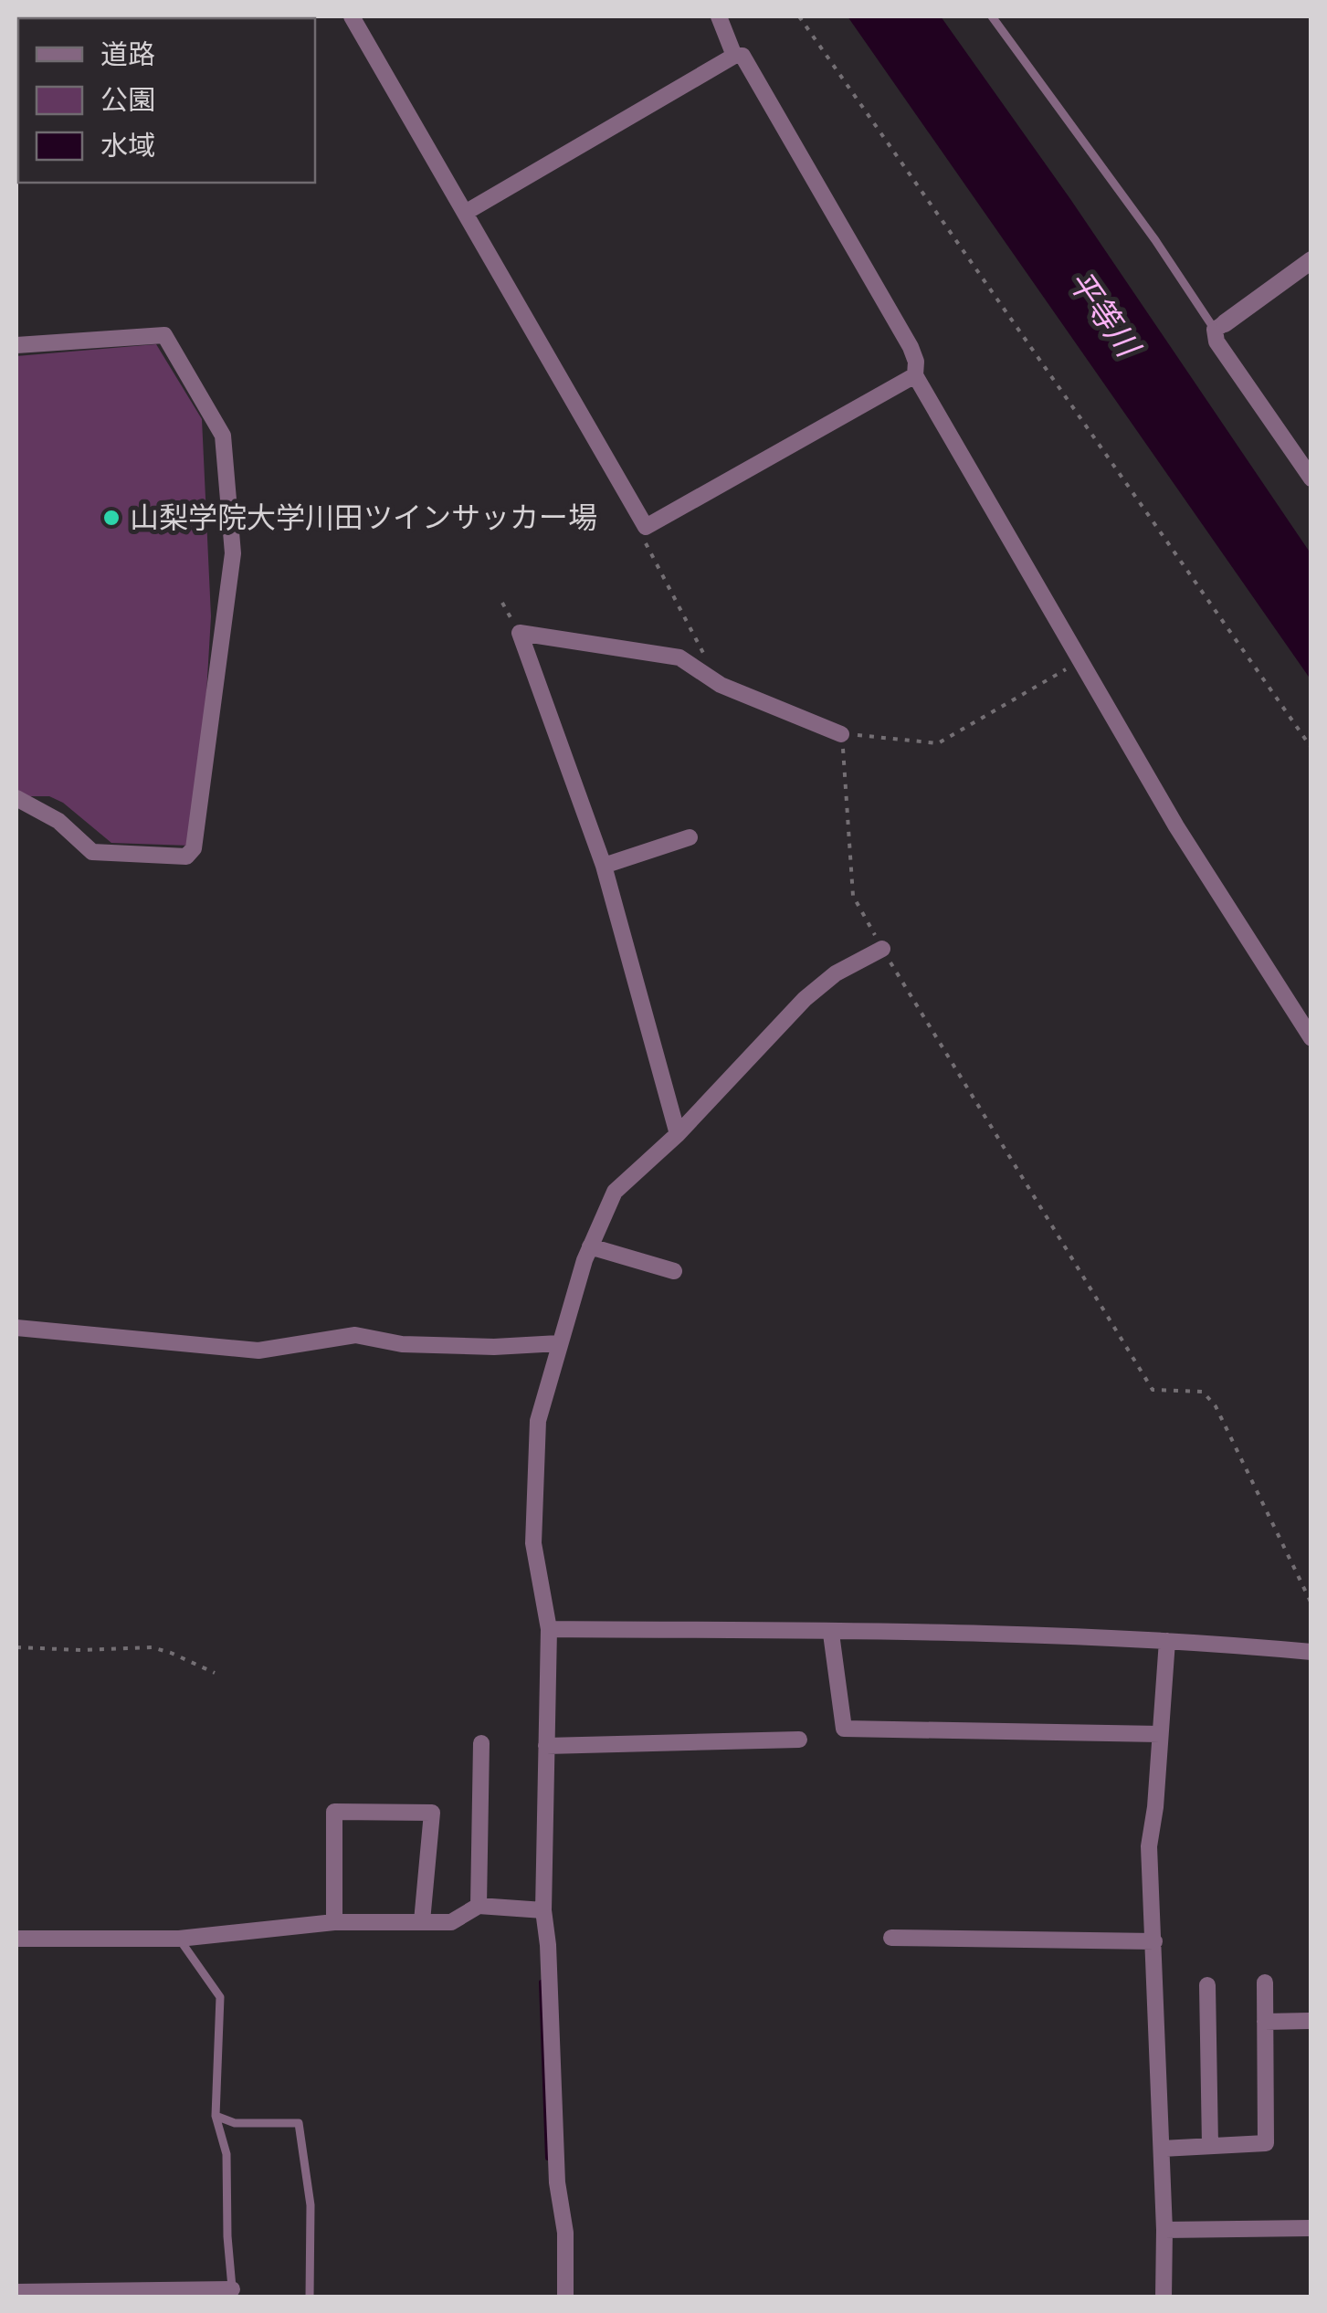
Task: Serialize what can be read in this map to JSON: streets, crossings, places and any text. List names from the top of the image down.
{
  "water": ["平等川"],
  "places": ["山梨学院大学川田ツインサッカー場"],
  "legend": ["道路", "公園", "水域"]
}
